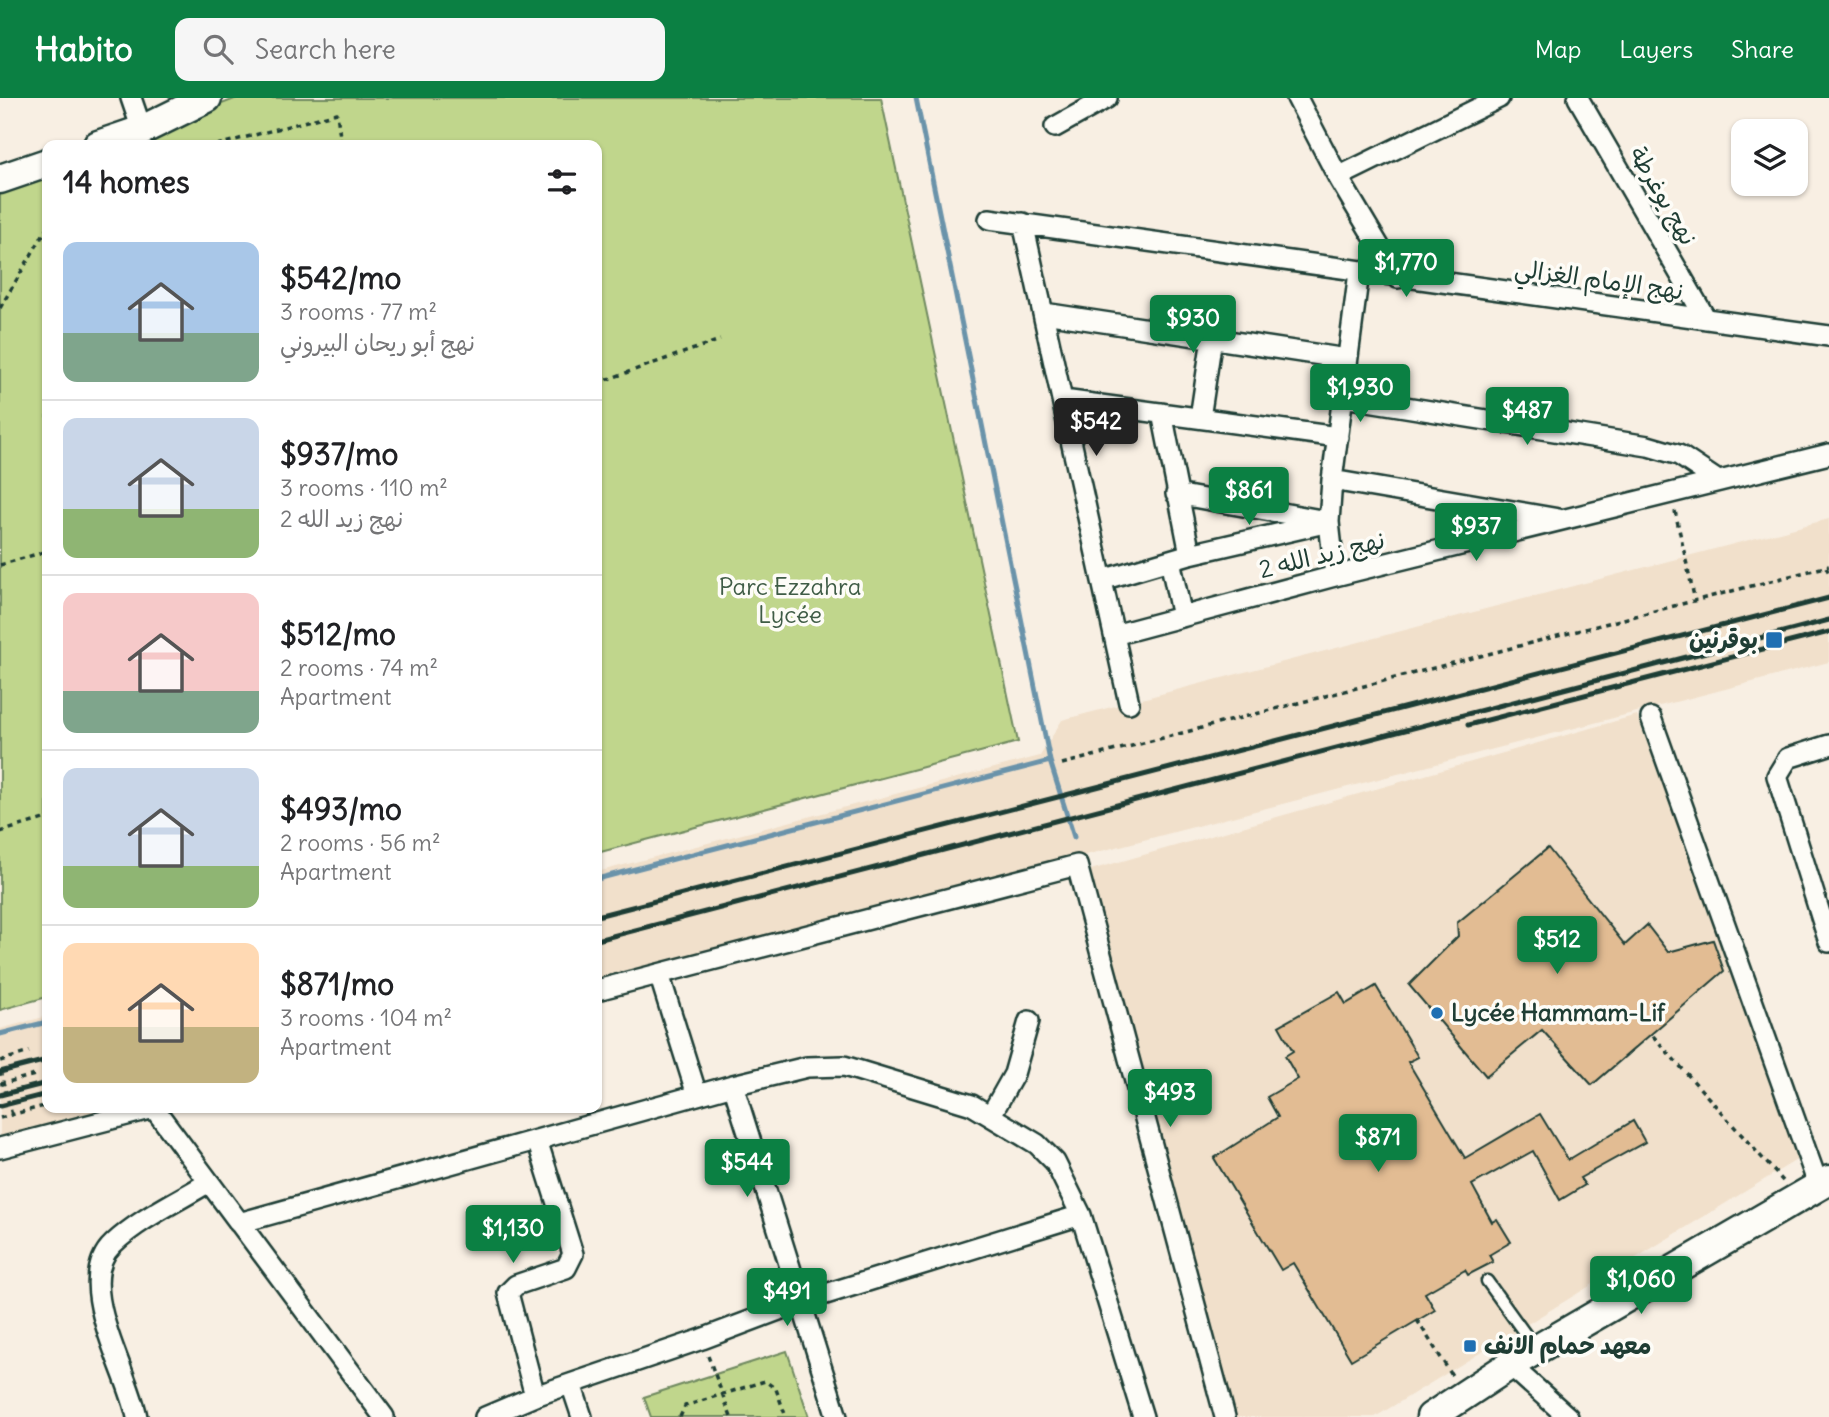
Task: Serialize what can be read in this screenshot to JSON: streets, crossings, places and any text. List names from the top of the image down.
{
  "streets": {
    "street": ["نهج يوغرطة", "نهج الإمام الغزالي", "نهج زيد الله 2"]
  },
  "crossings": [
    ["نهج يوغرطة", "نهج الإمام الغزالي"]
  ],
  "parks": ["Parc Ezzahra Lycée"],
  "places": {
    "transit": ["بوقرنين", "معهد حمام الانف"],
    "other": ["Lycée Hammam-Lif"]
  },
  "page": {
    "header": "Habito",
    "search": "Search here",
    "nav": ["Map", "Layers", "Share"],
    "heading": "14 homes",
    "list": [
      {
        "name": "$542/mo",
        "note": "3 rooms · 77 m² · نهج أبو ريحان البيروني"
      },
      {
        "name": "$937/mo",
        "note": "3 rooms · 110 m² · نهج زيد الله 2"
      },
      {
        "name": "$512/mo",
        "note": "2 rooms · 74 m² · Apartment"
      },
      {
        "name": "$493/mo",
        "note": "2 rooms · 56 m² · Apartment"
      },
      {
        "name": "$871/mo",
        "note": "3 rooms · 104 m² · Apartment"
      }
    ],
    "price": [
      "$1,770",
      "$930",
      "$1,930",
      "$487",
      "$542",
      "$861",
      "$937",
      "$512",
      "$493",
      "$871",
      "$544",
      "$1,130",
      "$1,060",
      "$491"
    ]
  }
}
